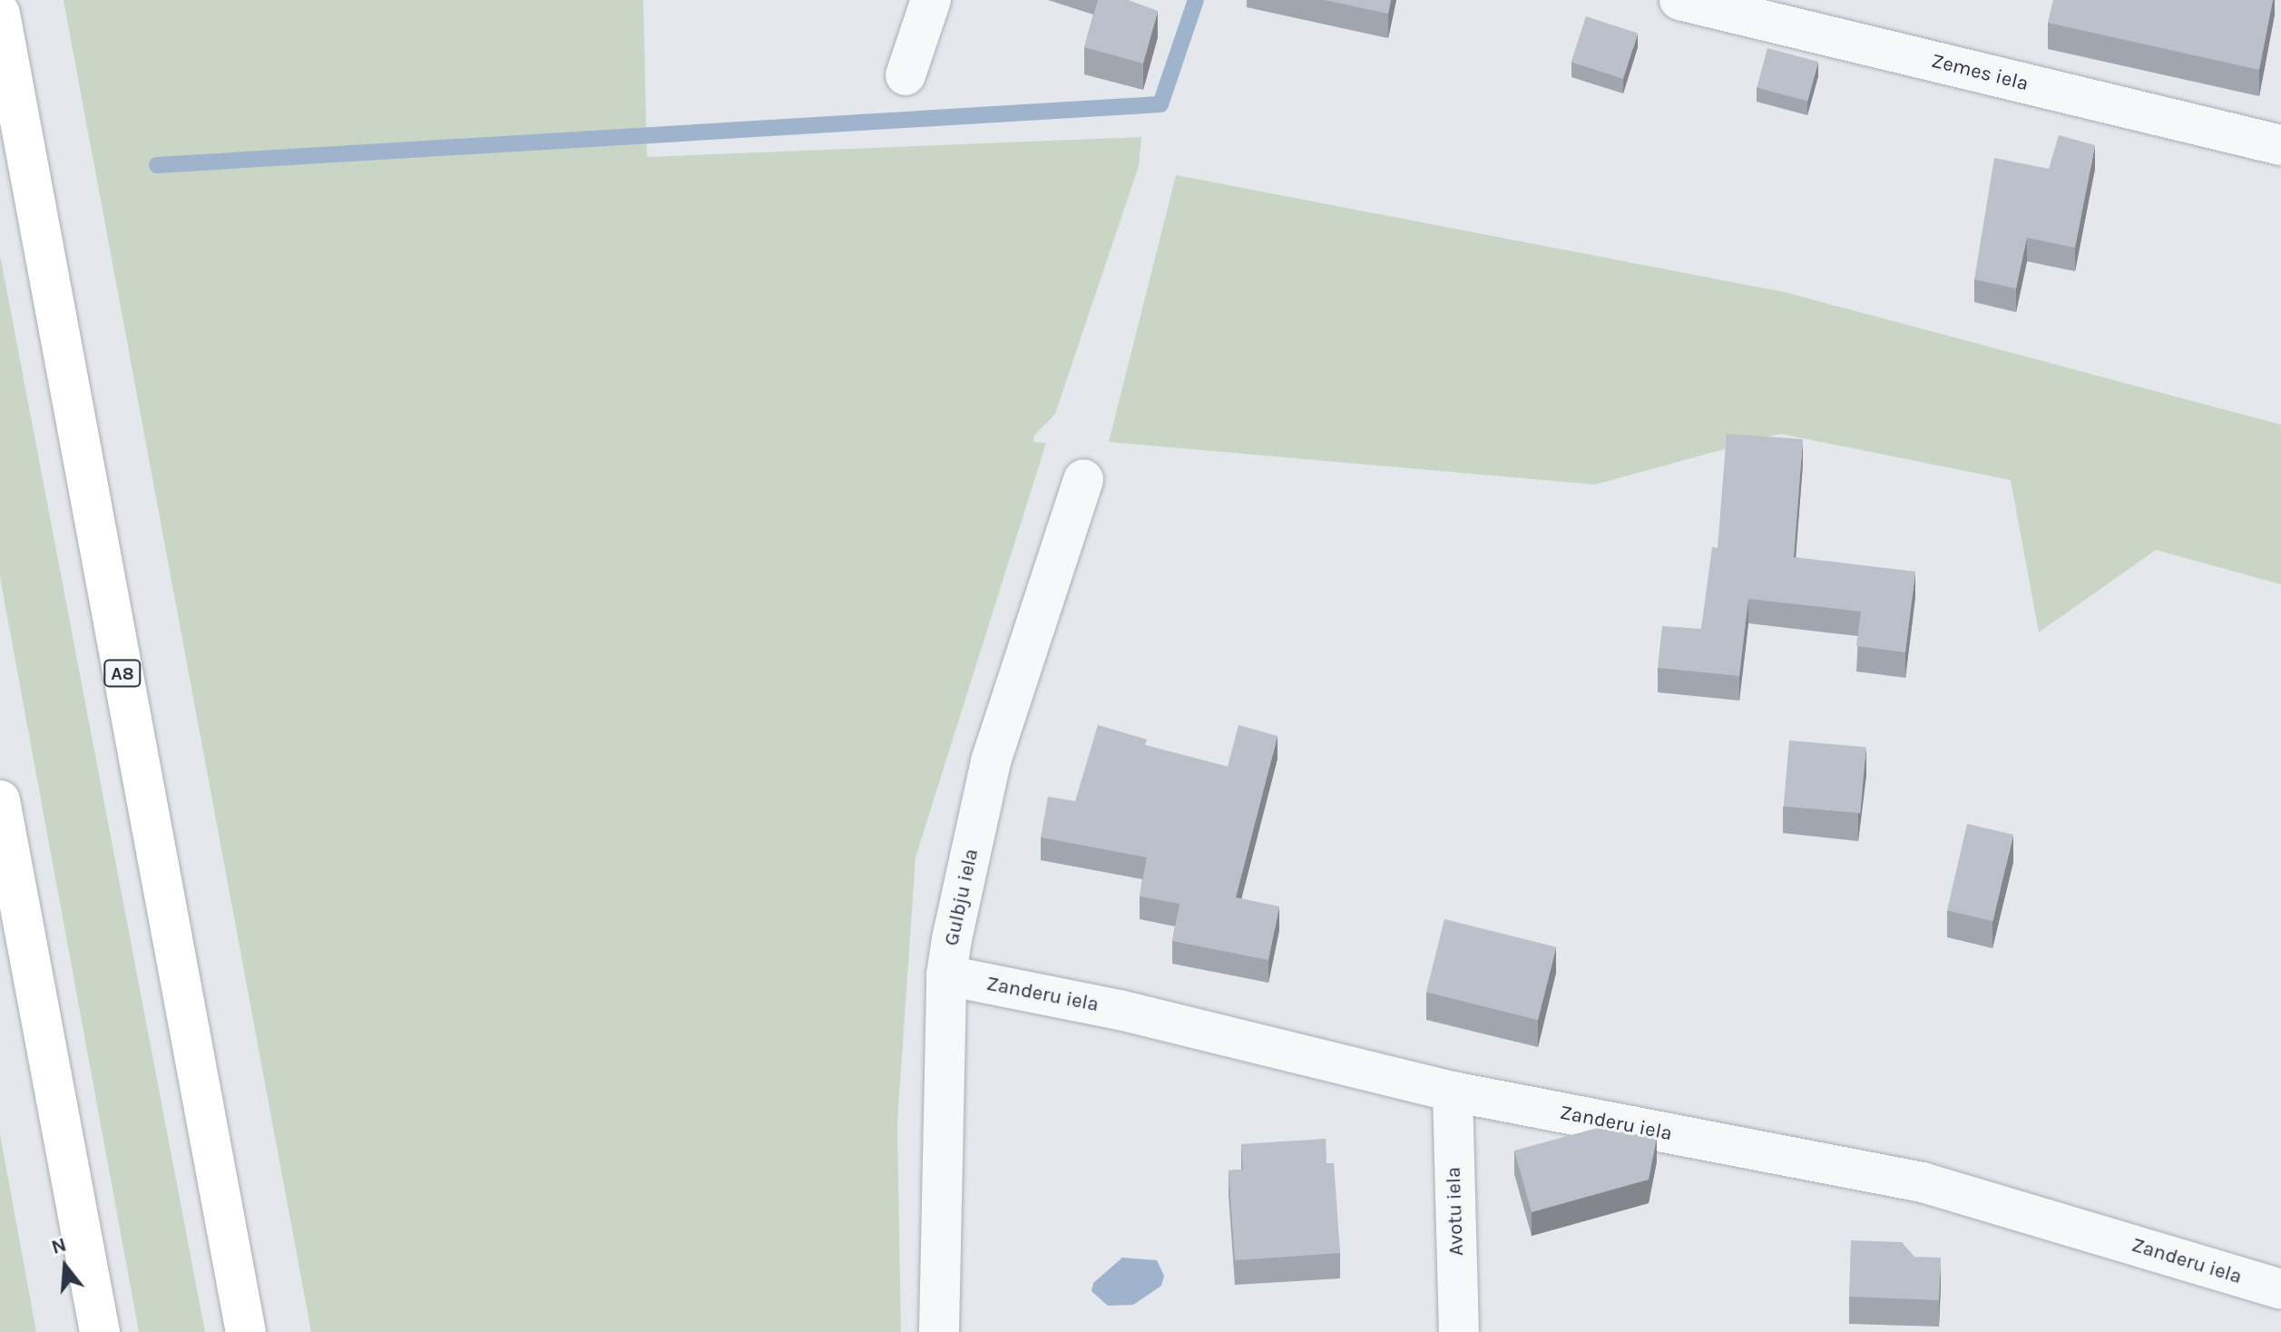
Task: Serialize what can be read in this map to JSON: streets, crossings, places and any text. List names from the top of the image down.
{
  "streets": {
    "highway": ["A8"],
    "street": [
      "Zemes iela",
      "Gulbju iela",
      "Zanderu iela",
      "Avotu iela"
    ]
  },
  "crossings": [
    ["Gulbju iela", "Zanderu iela"],
    ["Zanderu iela", "Avotu iela"]
  ],
  "north": "top"
}
